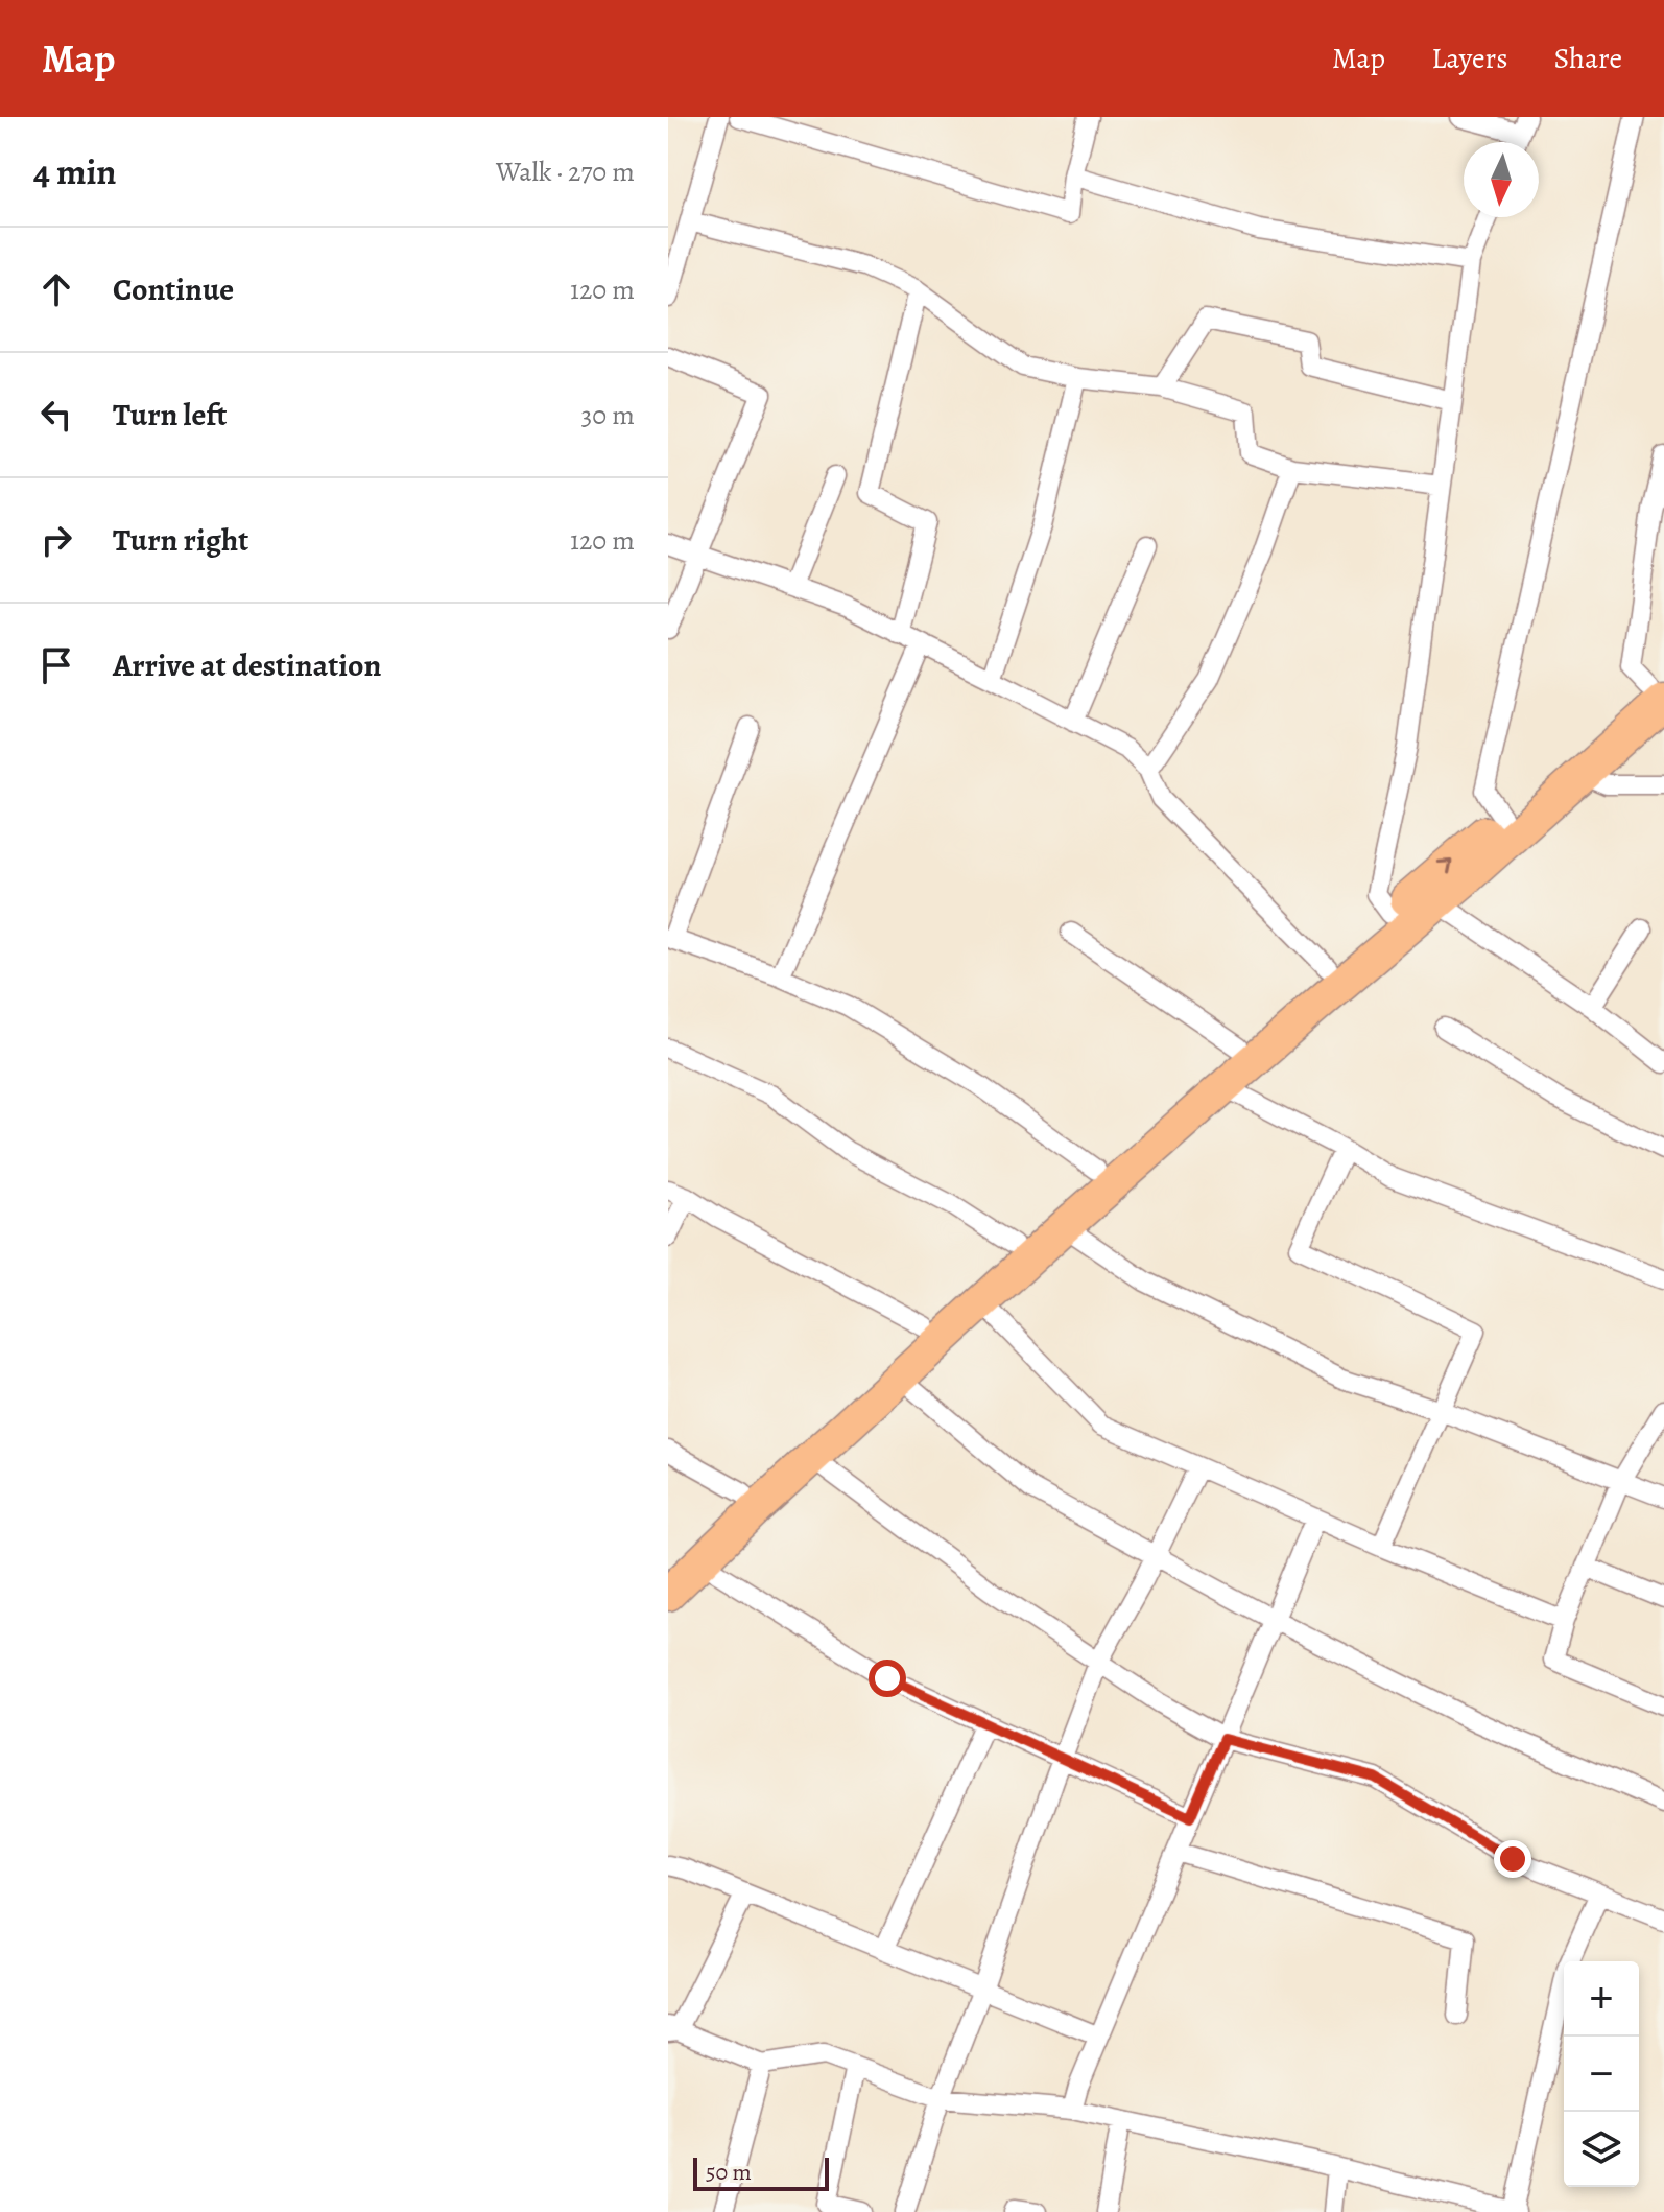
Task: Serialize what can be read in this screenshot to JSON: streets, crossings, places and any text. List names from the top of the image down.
{
  "scale_bar": "50 m",
  "north": "bottom",
  "page": {
    "header": "Map",
    "nav": ["Map", "Layers", "Share"],
    "heading": ["4 min", "Walk · 270 m"],
    "list": [
      ["Continue", "120 m"],
      ["Turn left", "30 m"],
      ["Turn right", "120 m"],
      "Arrive at destination"
    ],
    "map_buttons": ["+", "−"],
    "scale": "50 m"
  }
}
